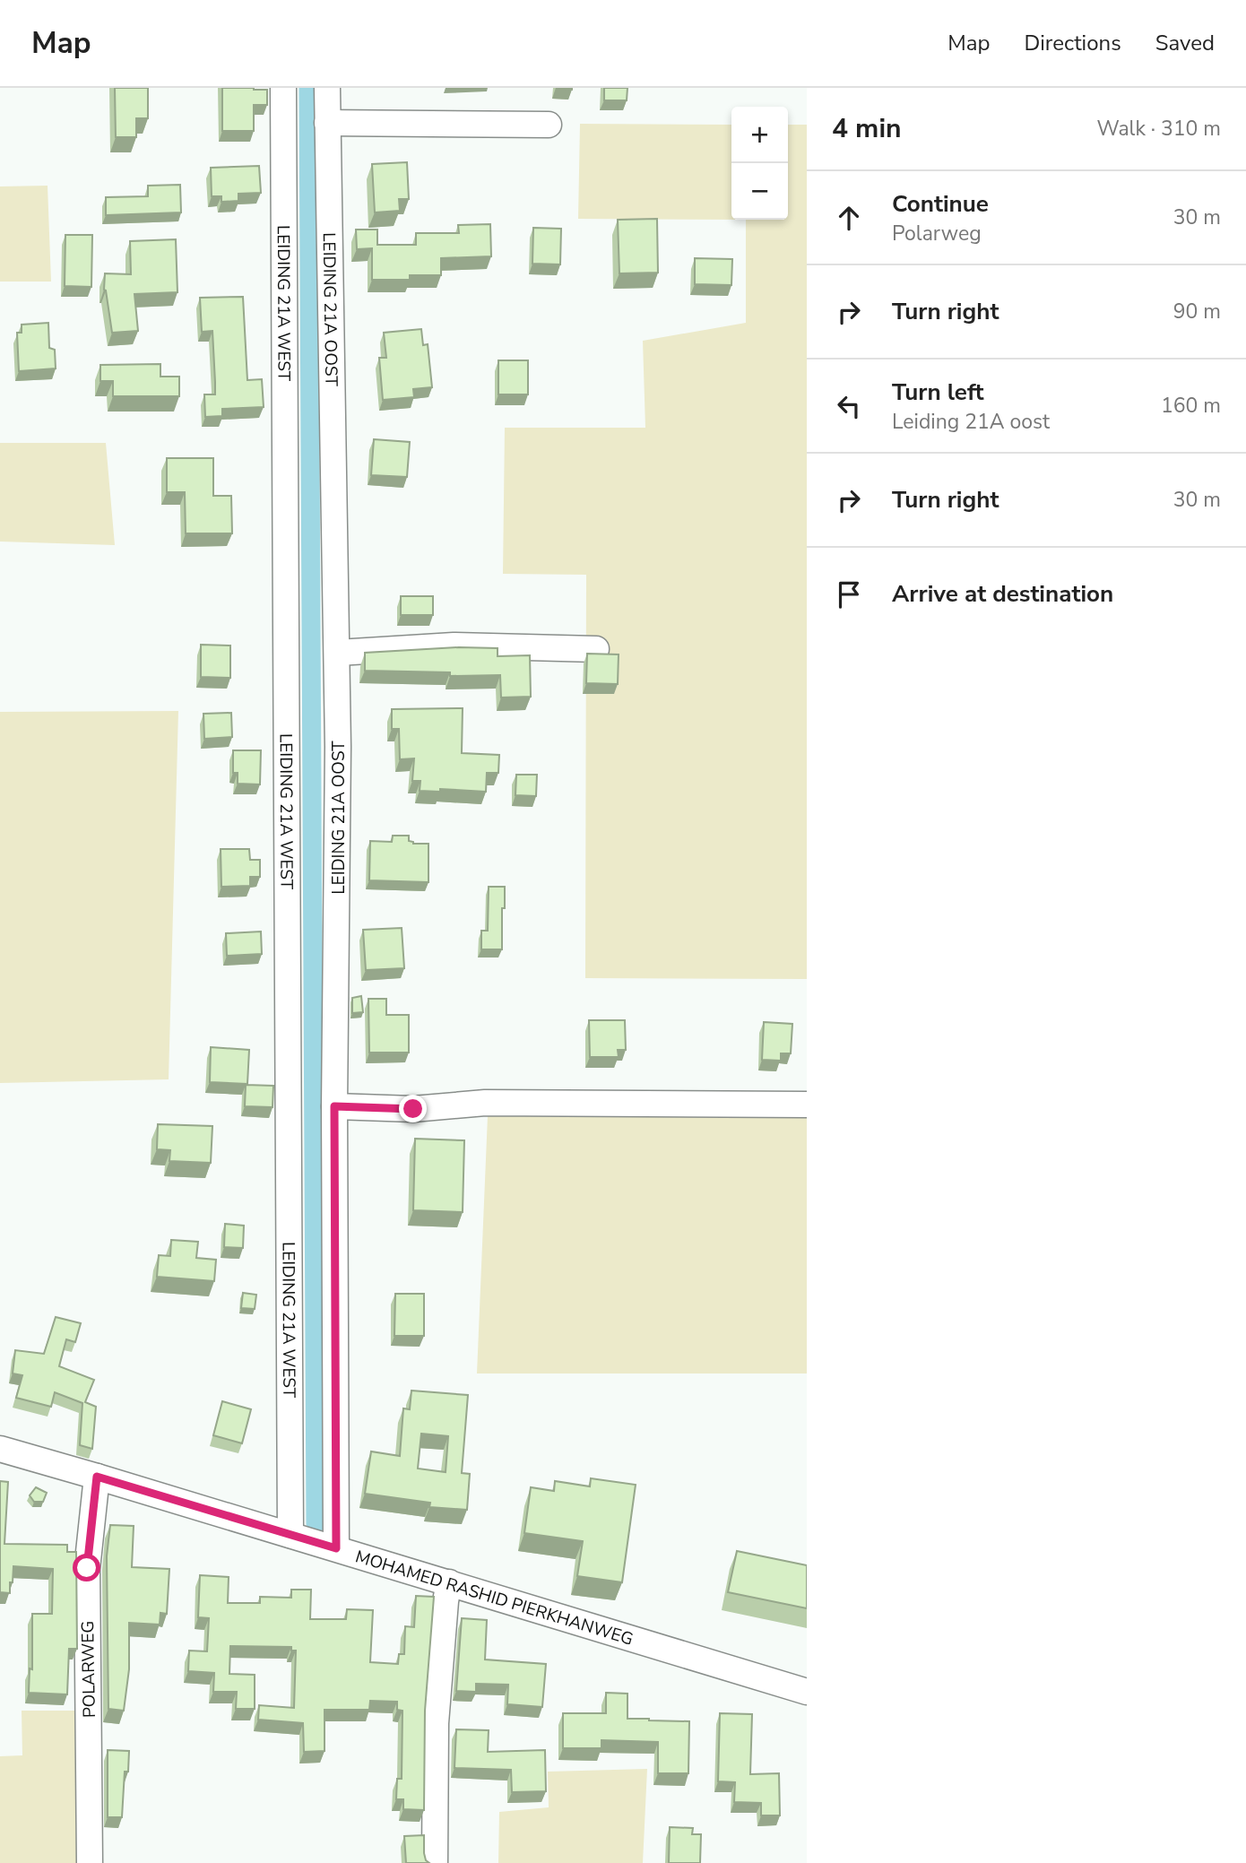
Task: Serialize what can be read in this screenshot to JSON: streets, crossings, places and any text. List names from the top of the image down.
{
  "streets": {
    "street": [
      "LEIDING 21A WEST",
      "LEIDING 21A OOST",
      "MOHAMED RASHID PIERKHANWEG",
      "POLARWEG"
    ]
  },
  "crossings": [
    ["LEIDING 21A WEST", "MOHAMED RASHID PIERKHANWEG"],
    ["LEIDING 21A OOST", "MOHAMED RASHID PIERKHANWEG"],
    ["MOHAMED RASHID PIERKHANWEG", "POLARWEG"]
  ],
  "page": {
    "header": "Map",
    "nav": ["Map", "Directions", "Saved"],
    "heading": ["4 min", "Walk · 310 m"],
    "map_buttons": ["+", "−"],
    "list": [
      ["Continue", "Polarweg", "30 m"],
      ["Turn right", "90 m"],
      ["Turn left", "Leiding 21A oost", "160 m"],
      ["Turn right", "30 m"],
      "Arrive at destination"
    ]
  }
}
